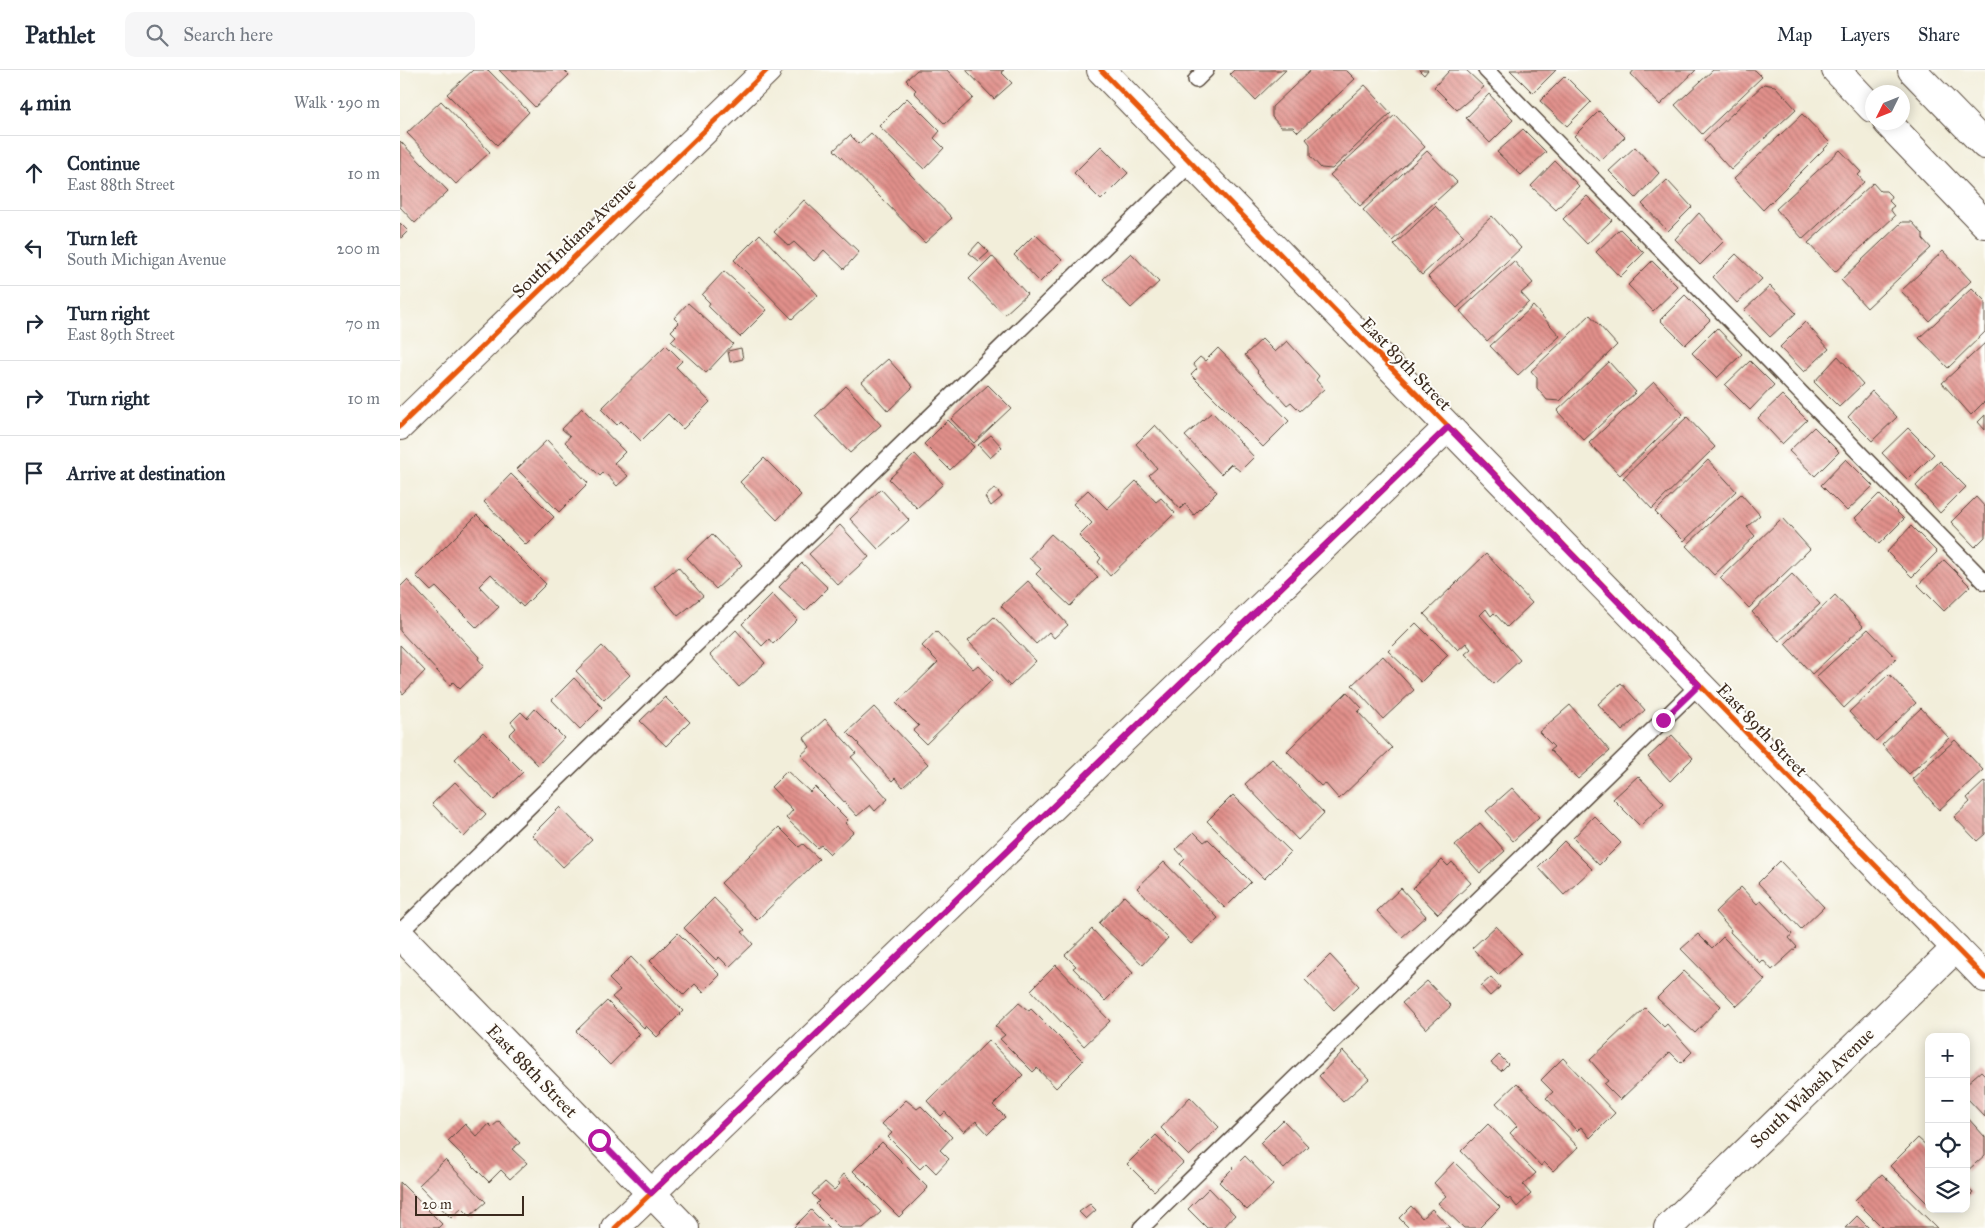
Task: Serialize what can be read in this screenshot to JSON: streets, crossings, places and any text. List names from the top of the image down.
{
  "streets": {
    "street": [
      "South Indiana Avenue",
      "East 89th Street",
      "East 88th Street",
      "South Wabash Avenue"
    ]
  },
  "crossings": [
    ["East 89th Street", "South Wabash Avenue"]
  ],
  "scale_bar": "20 m",
  "north": "bottom left",
  "page": {
    "header": "Pathlet",
    "search": "Search here",
    "nav": ["Map", "Layers", "Share"],
    "heading": ["4 min", "Walk · 290 m"],
    "list": [
      ["Continue", "East 88th Street", "10 m"],
      ["Turn left", "South Michigan Avenue", "200 m"],
      ["Turn right", "East 89th Street", "70 m"],
      ["Turn right", "10 m"],
      "Arrive at destination"
    ],
    "map_buttons": ["+", "−"],
    "scale": "20 m"
  }
}
